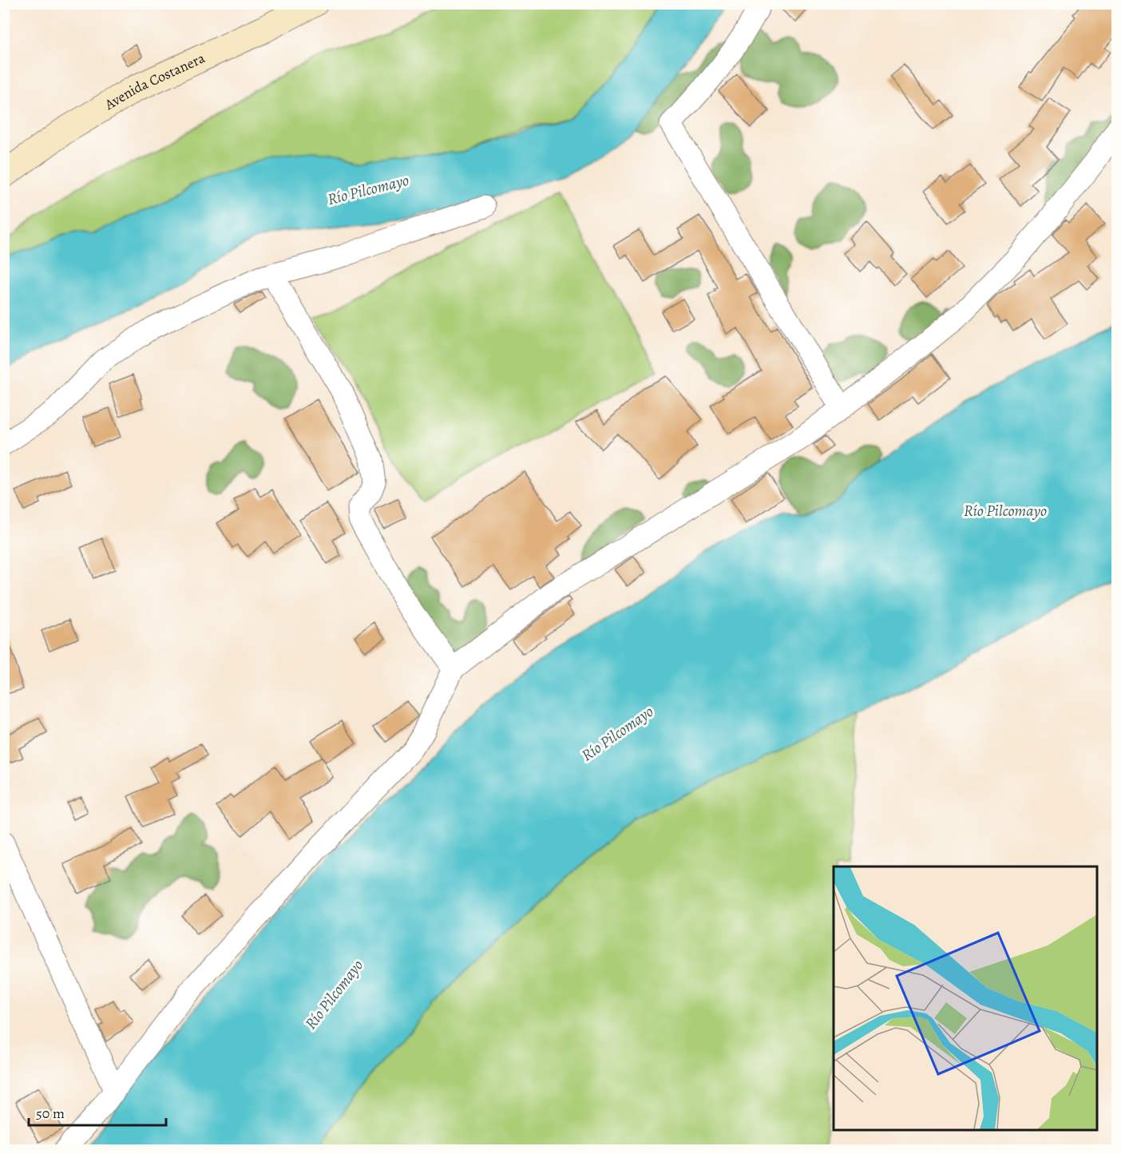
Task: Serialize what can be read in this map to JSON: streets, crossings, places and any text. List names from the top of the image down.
{
  "streets": {
    "street": ["Avenida Costanera"]
  },
  "water": ["Río Pilcomayo"],
  "scale_bar": "50 m"
}
